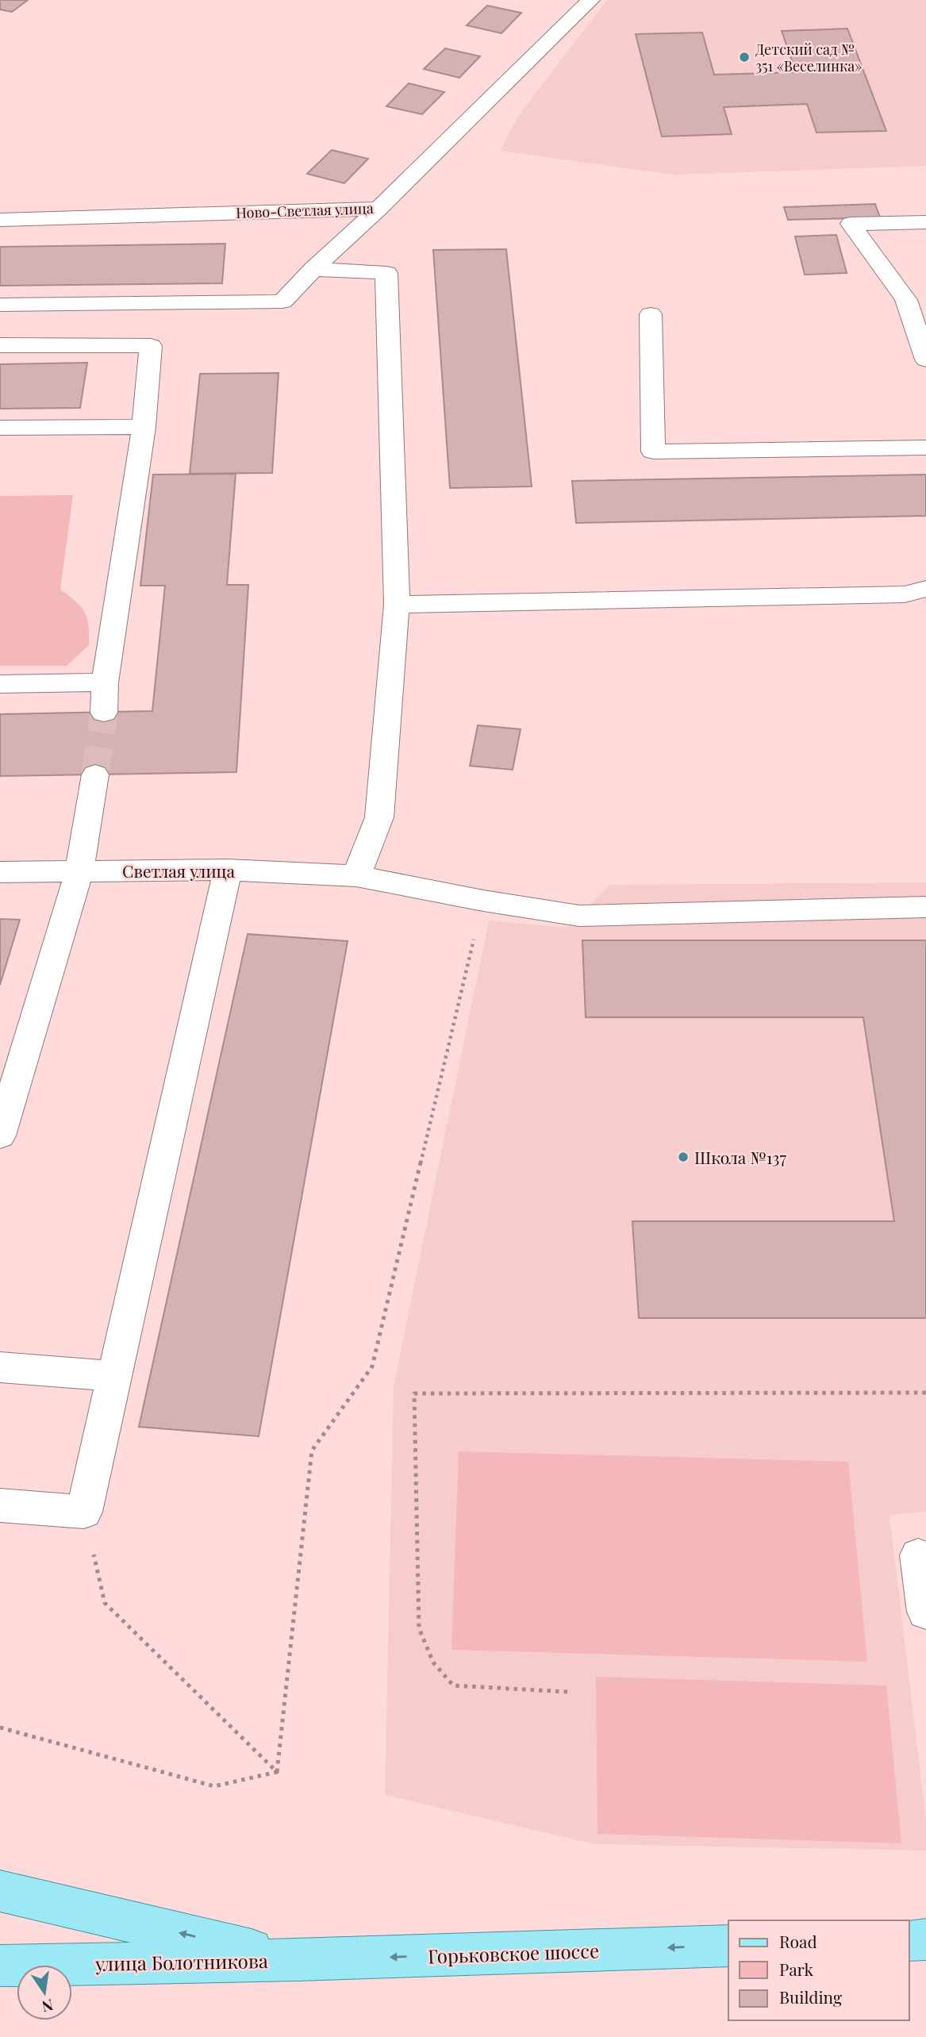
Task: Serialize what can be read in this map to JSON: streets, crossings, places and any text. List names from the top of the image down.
{
  "streets": {
    "main road": ["Горьковское шоссе", "улица Болотникова"],
    "street": ["Ново-Светлая улица", "Светлая улица"]
  },
  "crossings": [
    ["Горьковское шоссе", "улица Болотникова"]
  ],
  "one_way": ["Горьковское шоссе"],
  "places": ["Детский сад № 351 «Веселинка»", "Школа №137"],
  "legend": ["Road", "Park", "Building"],
  "north": "bottom"
}
